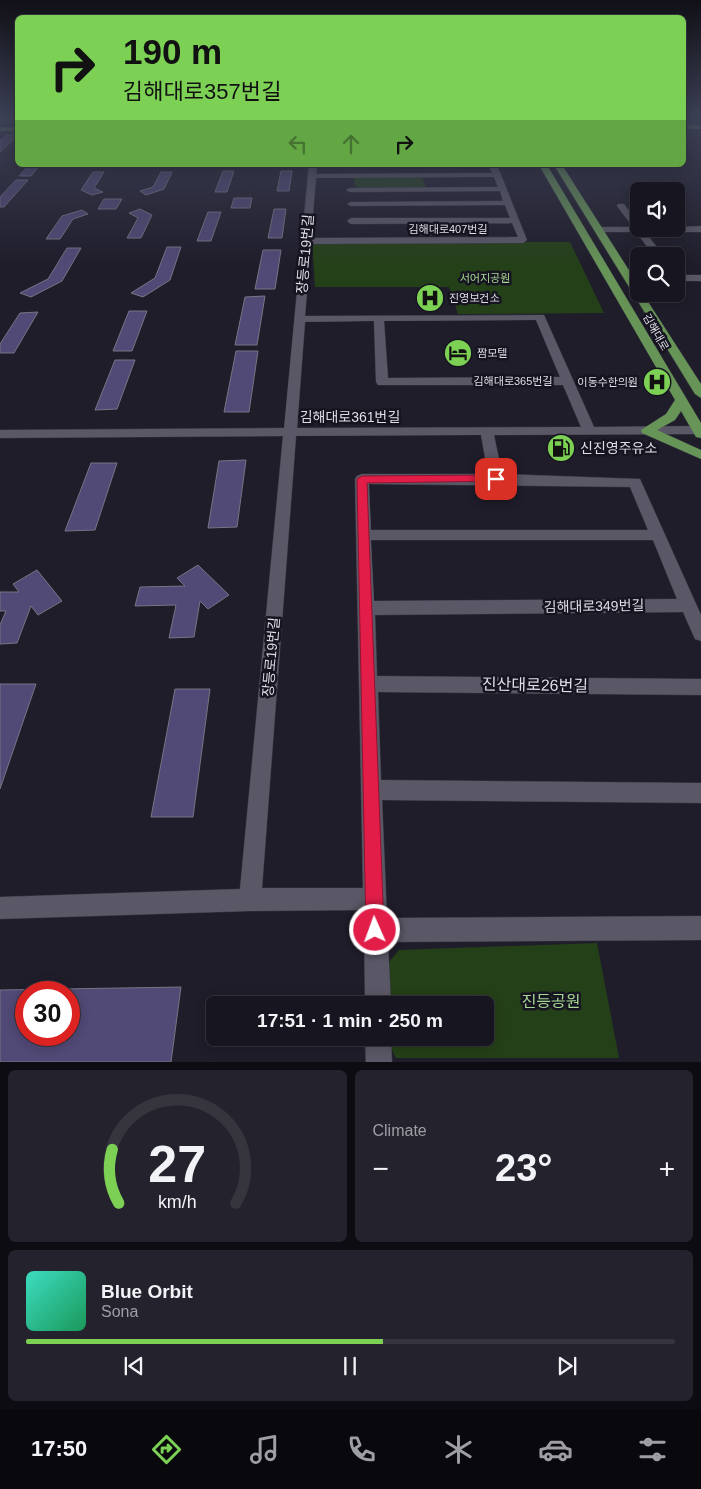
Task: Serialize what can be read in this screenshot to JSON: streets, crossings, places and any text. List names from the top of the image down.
{
  "streets": {
    "main road": ["김해대로"],
    "street": [
      "김해대로407번길",
      "장등로19번길",
      "김해대로365번길",
      "김해대로361번길",
      "김해대로349번길",
      "진산대로26번길"
    ]
  },
  "crossings": [
    ["김해대로407번길", "장등로19번길"],
    ["장등로19번길", "김해대로365번길"],
    ["장등로19번길", "김해대로361번길"],
    ["김해대로", "김해대로361번길"]
  ],
  "parks": ["서어지공원", "진등공원"],
  "places": {
    "hospital": ["진영보건소", "이동수한의원"],
    "hotel": ["짬모텔"],
    "fuel station": ["신진영주유소"]
  },
  "page": {
    "turn": ["190 m", "김해대로357번길"],
    "limit": "30",
    "trip": "17:51 · 1 min · 250 m",
    "tile": "Climate",
    "heat": ["−", "23°", "+"],
    "song": ["Blue Orbit", "Sona"],
    "tabs": "17:50",
    "gauge": ["27", "km/h"]
  }
}
